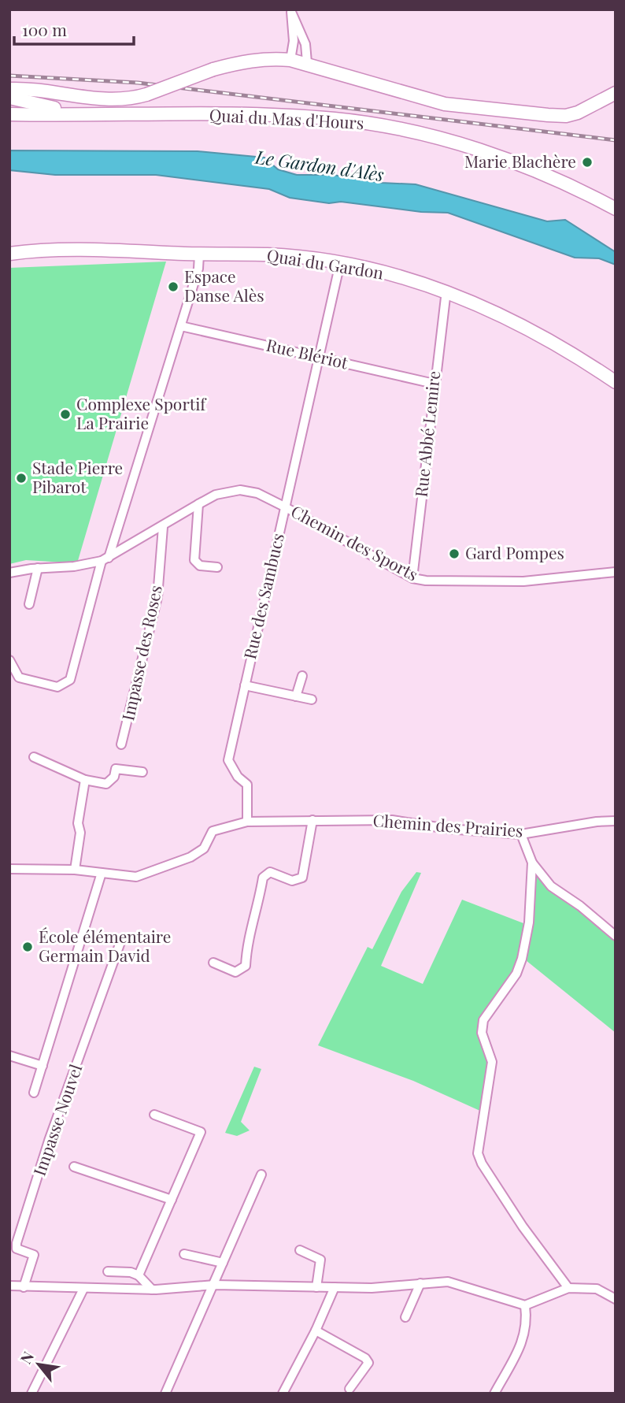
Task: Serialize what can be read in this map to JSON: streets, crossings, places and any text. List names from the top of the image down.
{
  "streets": {
    "main road": ["Quai du Mas d'Hours", "Quai du Gardon"],
    "street": [
      "Rue Blériot",
      "Rue Abbé Lemire",
      "Chemin des Sports",
      "Rue des Sambucs",
      "Impasse des Roses",
      "Chemin des Prairies",
      "Impasse Nouvel"
    ]
  },
  "crossings": [
    ["Quai du Gardon", "Rue Abbé Lemire"],
    ["Quai du Gardon", "Rue des Sambucs"],
    ["Rue Blériot", "Rue Abbé Lemire"],
    ["Rue Blériot", "Rue des Sambucs"],
    ["Rue Abbé Lemire", "Chemin des Sports"],
    ["Chemin des Sports", "Rue des Sambucs"],
    ["Chemin des Sports", "Impasse des Roses"],
    ["Rue des Sambucs", "Chemin des Prairies"]
  ],
  "water": ["Le Gardon d'Alès"],
  "places": [
    "Marie Blachère",
    "Espace Danse Alès",
    "Complexe Sportif La Prairie",
    "Stade Pierre Pibarot",
    "Gard Pompes",
    "École élémentaire Germain David"
  ],
  "scale_bar": "100 m",
  "north": "top left"
}
